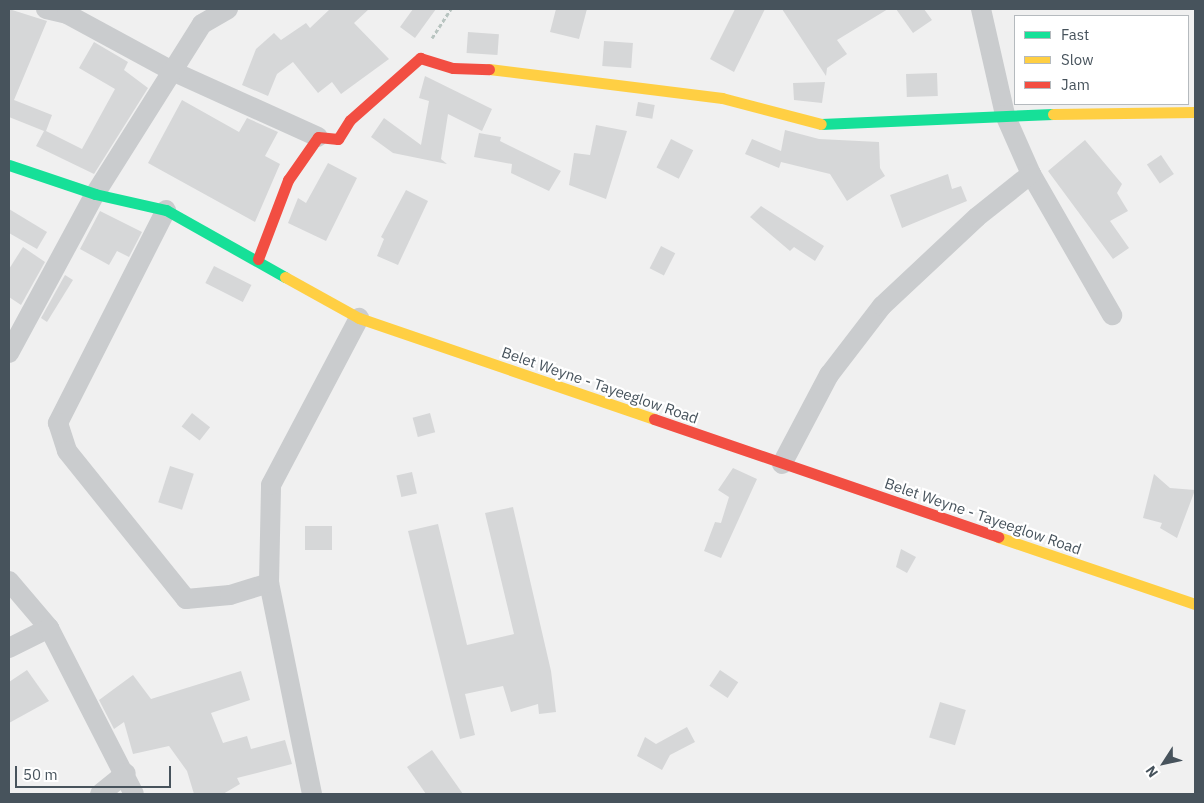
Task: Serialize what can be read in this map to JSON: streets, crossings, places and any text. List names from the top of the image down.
{
  "streets": {
    "main road": ["Belet Weyne - Tayeeglow Road"]
  },
  "legend": ["Fast", "Slow", "Jam"],
  "scale_bar": "50 m",
  "north": "bottom left"
}
